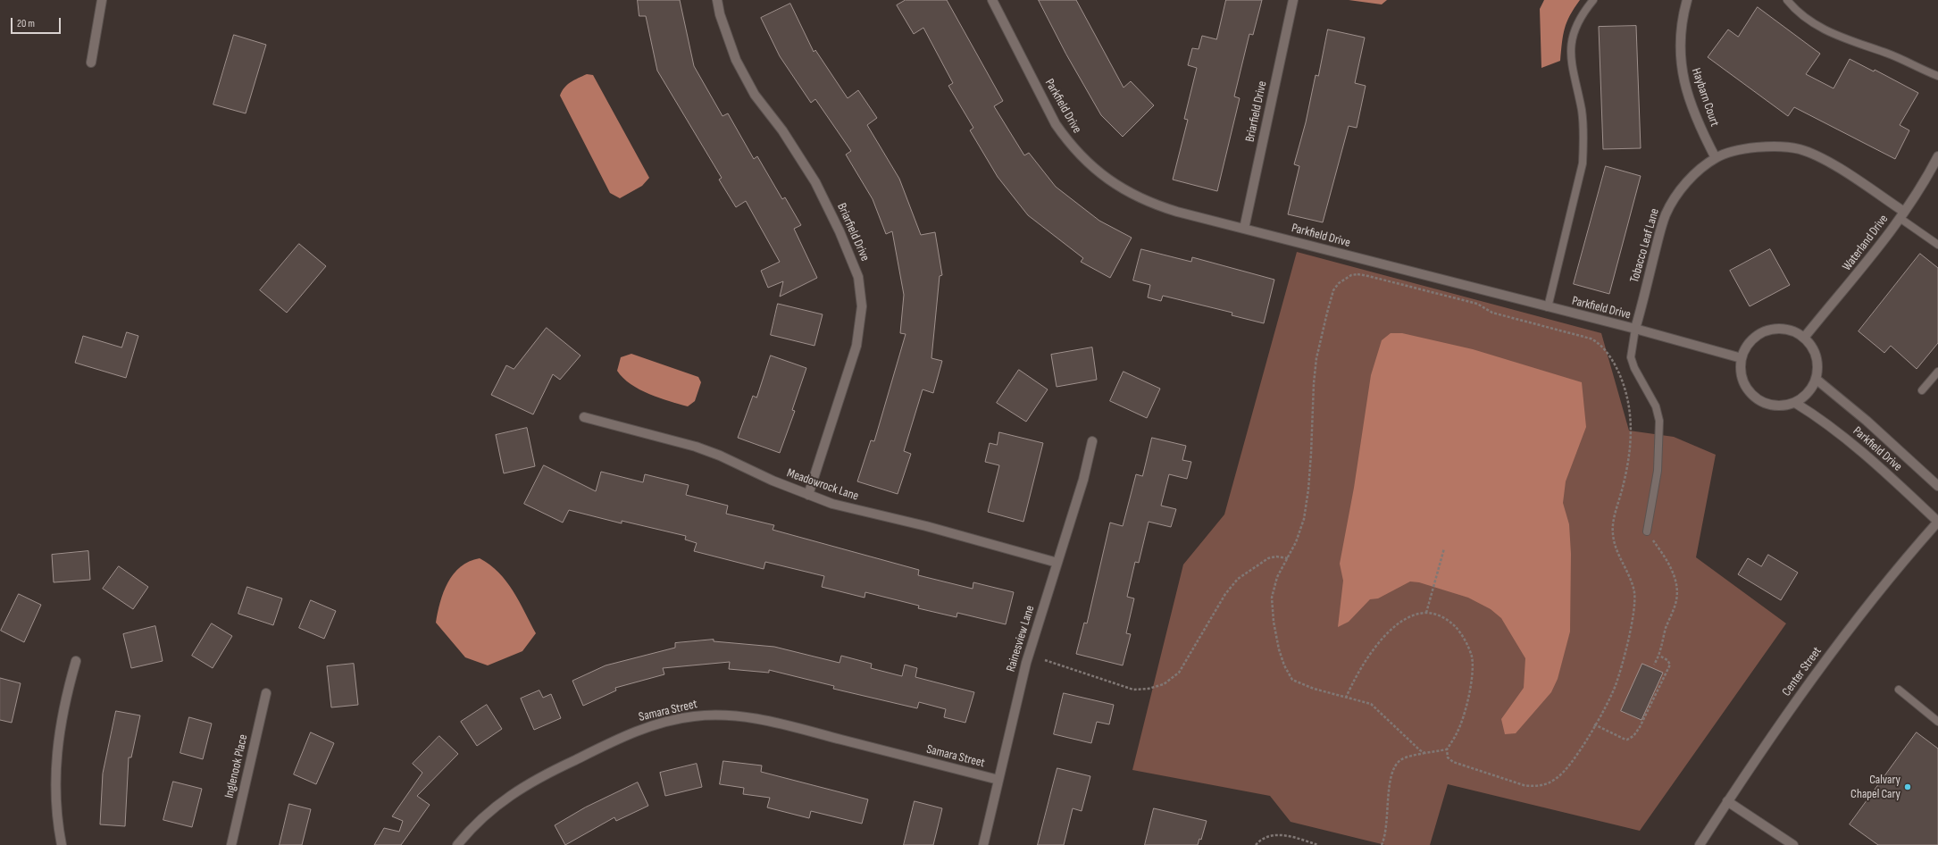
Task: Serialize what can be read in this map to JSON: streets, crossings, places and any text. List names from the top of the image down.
{
  "streets": {
    "street": [
      "Haybarn Court",
      "Parkfield Drive",
      "Briarfield Drive",
      "Waterland Drive",
      "Tobacco Leaf Lane",
      "Meadowrock Lane",
      "Rainesview Lane",
      "Center Street",
      "Samara Street",
      "Inglenook Place"
    ]
  },
  "crossings": [
    ["Haybarn Court", "Tobacco Leaf Lane"],
    ["Parkfield Drive", "Briarfield Drive"],
    ["Parkfield Drive", "Waterland Drive"],
    ["Parkfield Drive", "Tobacco Leaf Lane"],
    ["Parkfield Drive", "Center Street"],
    ["Briarfield Drive", "Meadowrock Lane"],
    ["Waterland Drive", "Tobacco Leaf Lane"],
    ["Meadowrock Lane", "Rainesview Lane"],
    ["Rainesview Lane", "Samara Street"]
  ],
  "places": ["Calvary Chapel Cary"],
  "scale_bar": "20 m"
}
